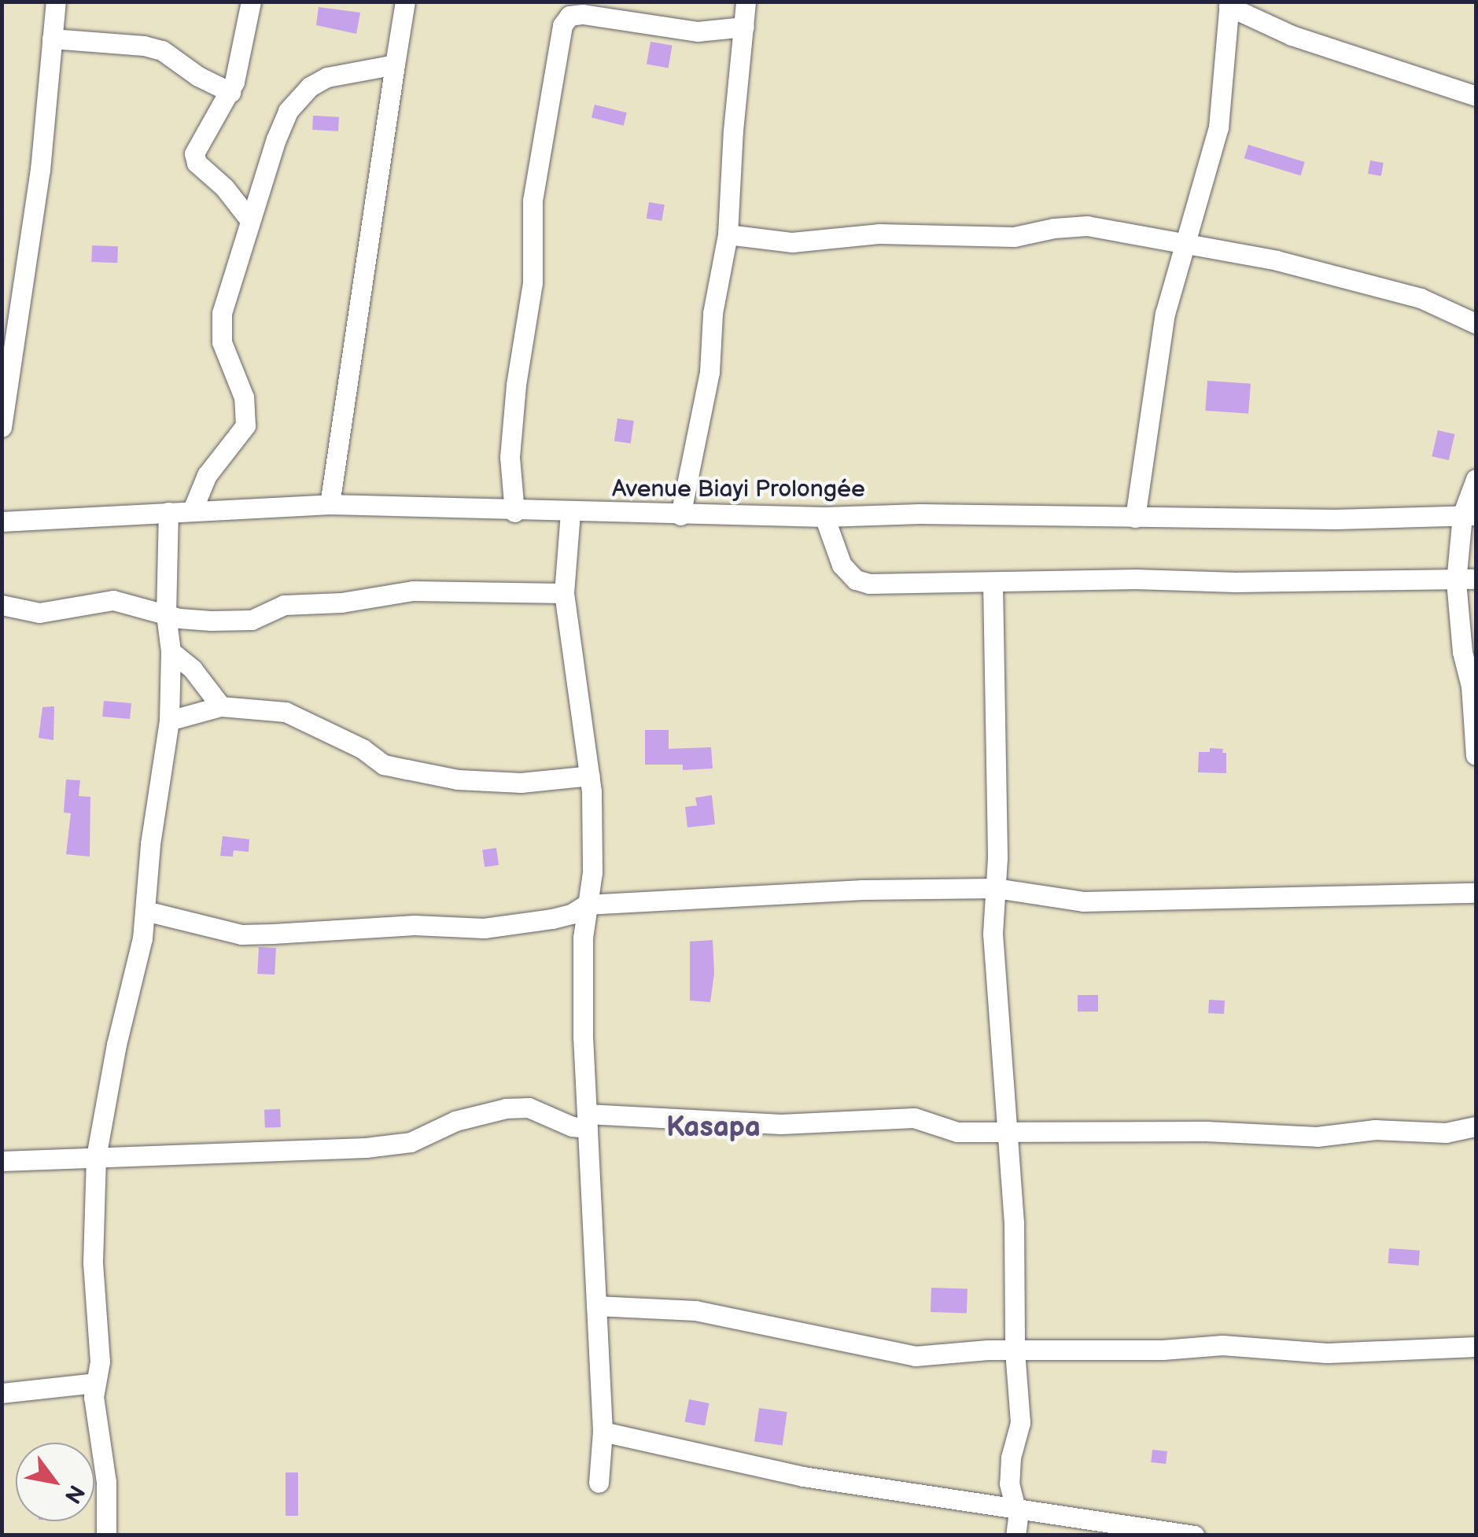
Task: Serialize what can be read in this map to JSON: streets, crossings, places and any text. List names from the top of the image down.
{
  "streets": {
    "street": ["Avenue Biayi Prolongée"]
  },
  "districts": ["Kasapa"],
  "north": "bottom right"
}
